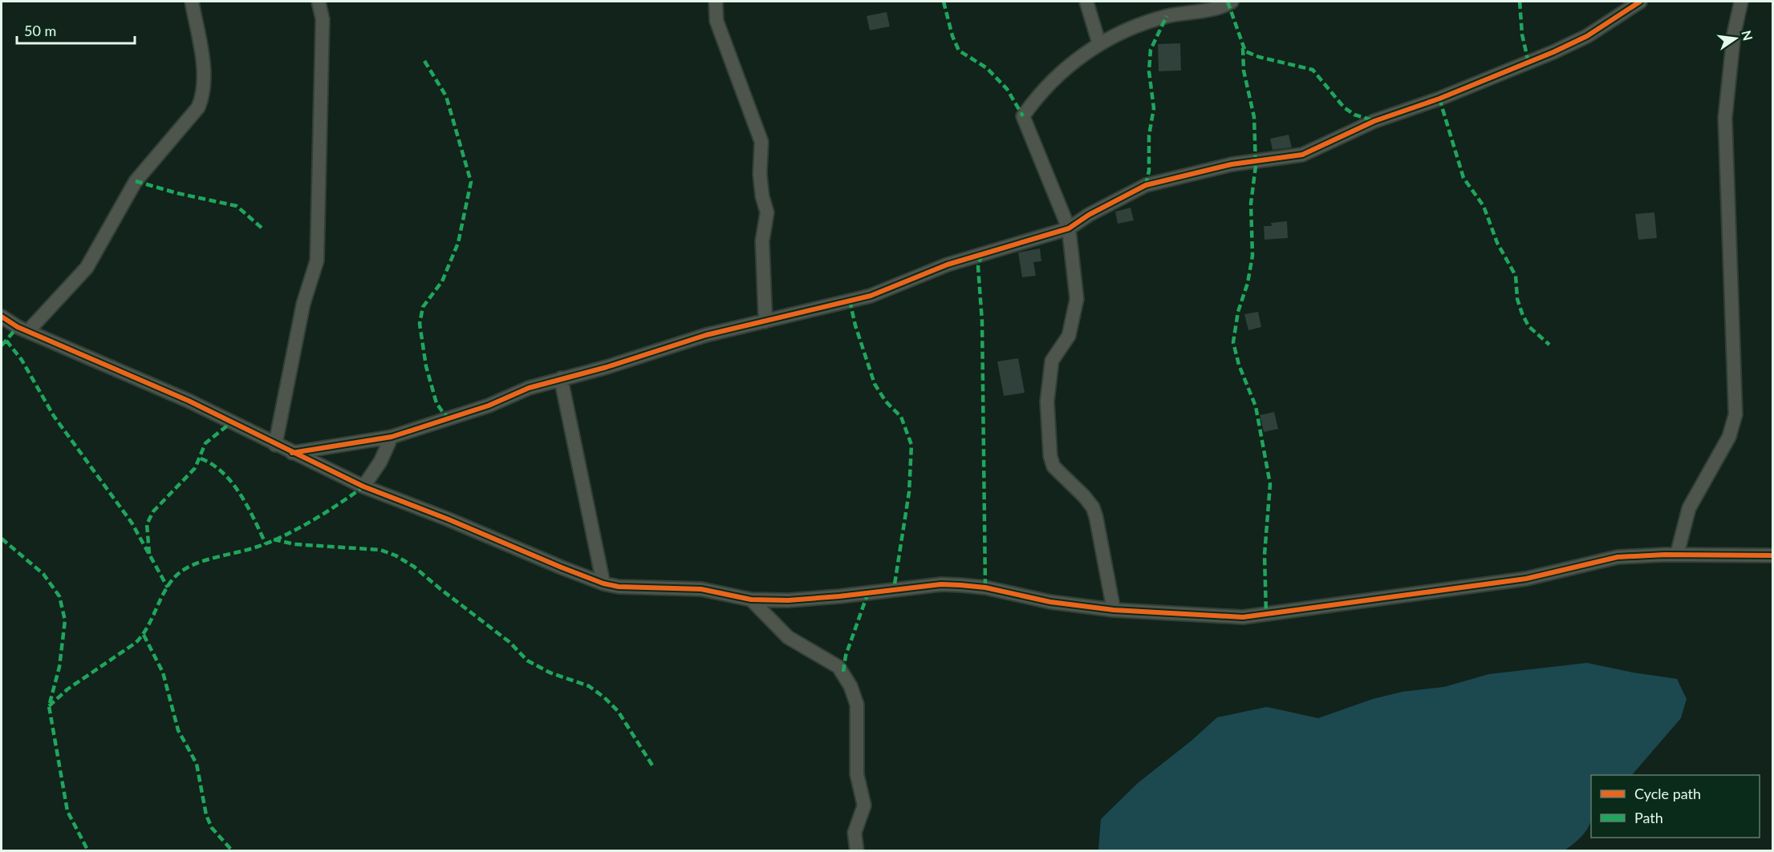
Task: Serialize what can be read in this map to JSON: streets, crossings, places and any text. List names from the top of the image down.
{
  "legend": ["Cycle path", "Path"],
  "scale_bar": "50 m",
  "north": "right"
}
